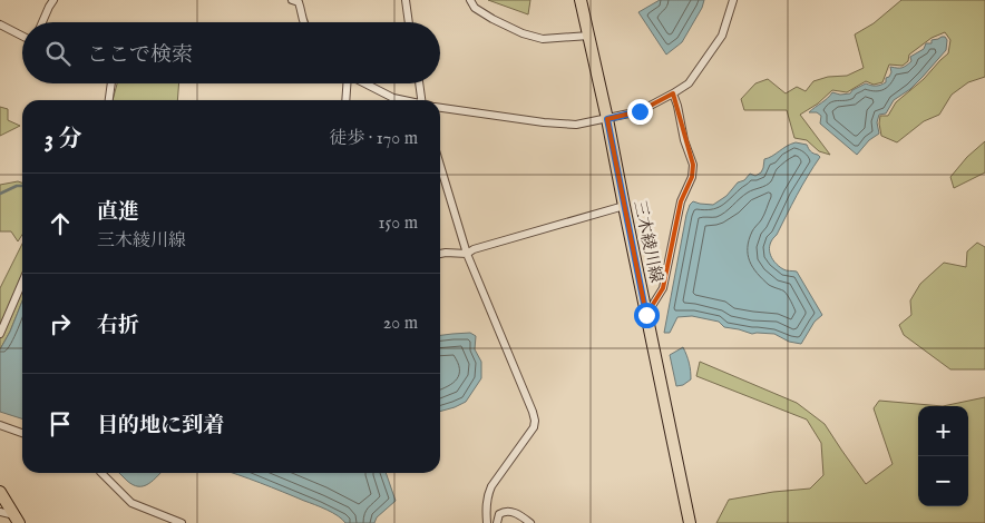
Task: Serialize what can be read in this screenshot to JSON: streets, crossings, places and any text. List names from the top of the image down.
{
  "streets": {
    "main road": ["三木綾川線"]
  },
  "page": {
    "search": "ここで検索",
    "heading": ["3 分", "徒歩 · 170 m"],
    "list": [
      ["直進", "三木綾川線", "150 m"],
      ["右折", "20 m"],
      "目的地に到着"
    ],
    "map_buttons": ["+", "−"]
  }
}
